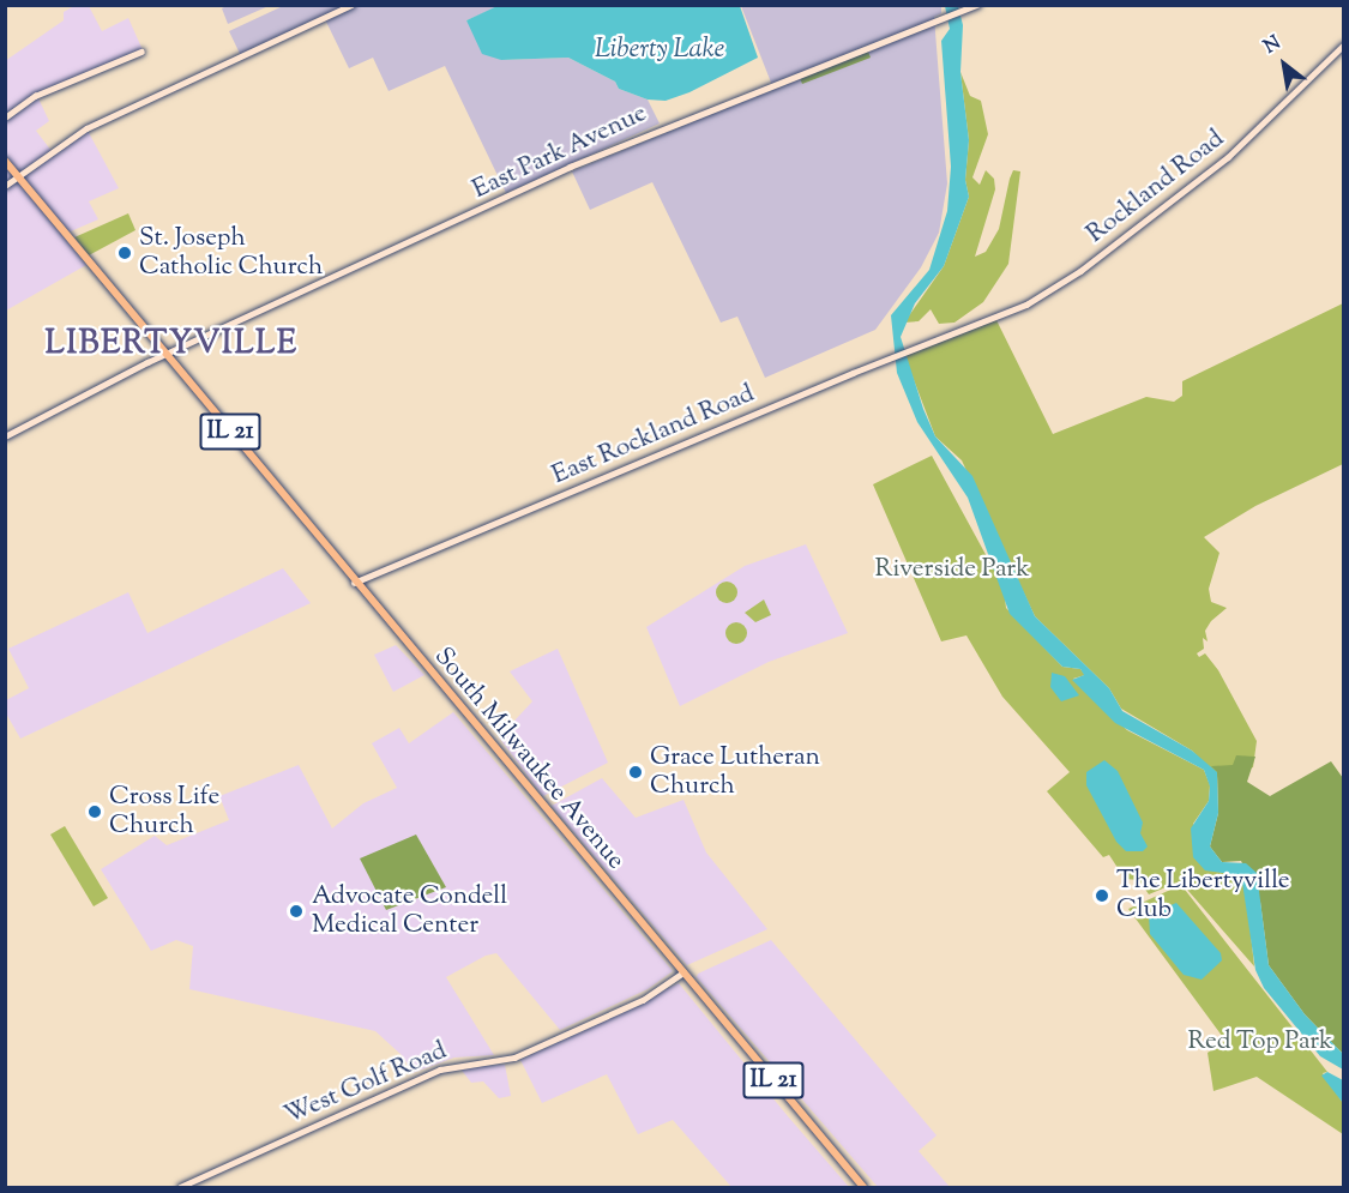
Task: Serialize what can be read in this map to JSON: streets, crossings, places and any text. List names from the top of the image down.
{
  "streets": {
    "main road": ["IL 21", "South Milwaukee Avenue"],
    "street": [
      "East Park Avenue",
      "Rockland Road",
      "East Rockland Road",
      "West Golf Road"
    ]
  },
  "crossings": [
    ["East Park Avenue", "IL 21"],
    ["East Park Avenue", "South Milwaukee Avenue"],
    ["Rockland Road", "East Rockland Road"],
    ["IL 21", "South Milwaukee Avenue"],
    ["East Rockland Road", "South Milwaukee Avenue"],
    ["South Milwaukee Avenue", "West Golf Road"]
  ],
  "districts": ["LIBERTYVILLE"],
  "water": ["Liberty Lake"],
  "parks": ["Riverside Park", "Red Top Park"],
  "places": [
    "St. Joseph Catholic Church",
    "Grace Lutheran Church",
    "Cross Life Church",
    "The Libertyville Club",
    "Advocate Condell Medical Center"
  ],
  "north": "top left"
}
